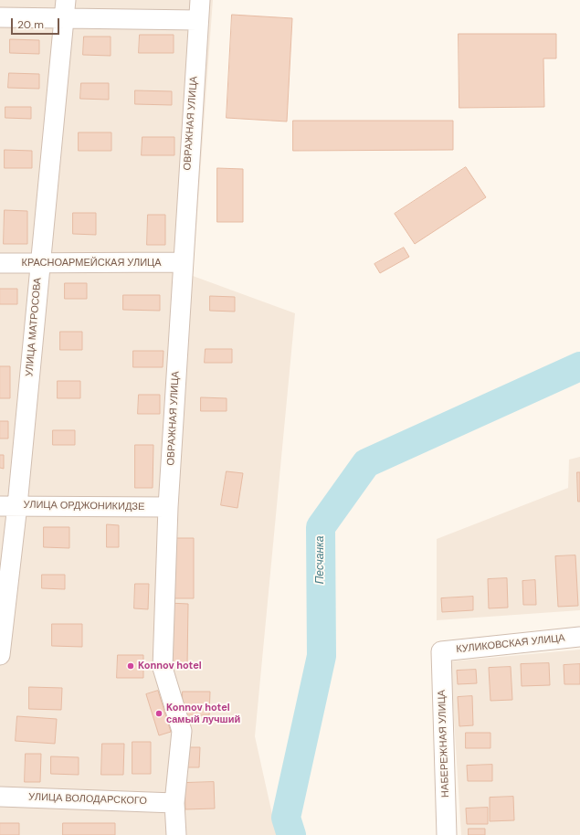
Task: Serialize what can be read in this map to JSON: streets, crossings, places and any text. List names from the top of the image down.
{
  "streets": {
    "street": [
      "ОВРАЖНАЯ УЛИЦА",
      "КРАСНОАРМЕЙСКАЯ УЛИЦА",
      "УЛИЦА МАТРОСОВА",
      "УЛИЦА ОРДЖОНИКИДЗЕ",
      "КУЛИКОВСКАЯ УЛИЦА",
      "НАБЕРЕЖНАЯ УЛИЦА",
      "УЛИЦА ВОЛОДАРСКОГО"
    ]
  },
  "crossings": [
    ["ОВРАЖНАЯ УЛИЦА", "КРАСНОАРМЕЙСКАЯ УЛИЦА"],
    ["ОВРАЖНАЯ УЛИЦА", "УЛИЦА ОРДЖОНИКИДЗЕ"],
    ["ОВРАЖНАЯ УЛИЦА", "УЛИЦА ВОЛОДАРСКОГО"],
    ["КРАСНОАРМЕЙСКАЯ УЛИЦА", "УЛИЦА МАТРОСОВА"],
    ["УЛИЦА МАТРОСОВА", "УЛИЦА ОРДЖОНИКИДЗЕ"],
    ["КУЛИКОВСКАЯ УЛИЦА", "НАБЕРЕЖНАЯ УЛИЦА"]
  ],
  "water": ["Песчанка"],
  "places": ["Konnov hotel", "Konnov hotel самый лучший"],
  "scale_bar": "20 m"
}
